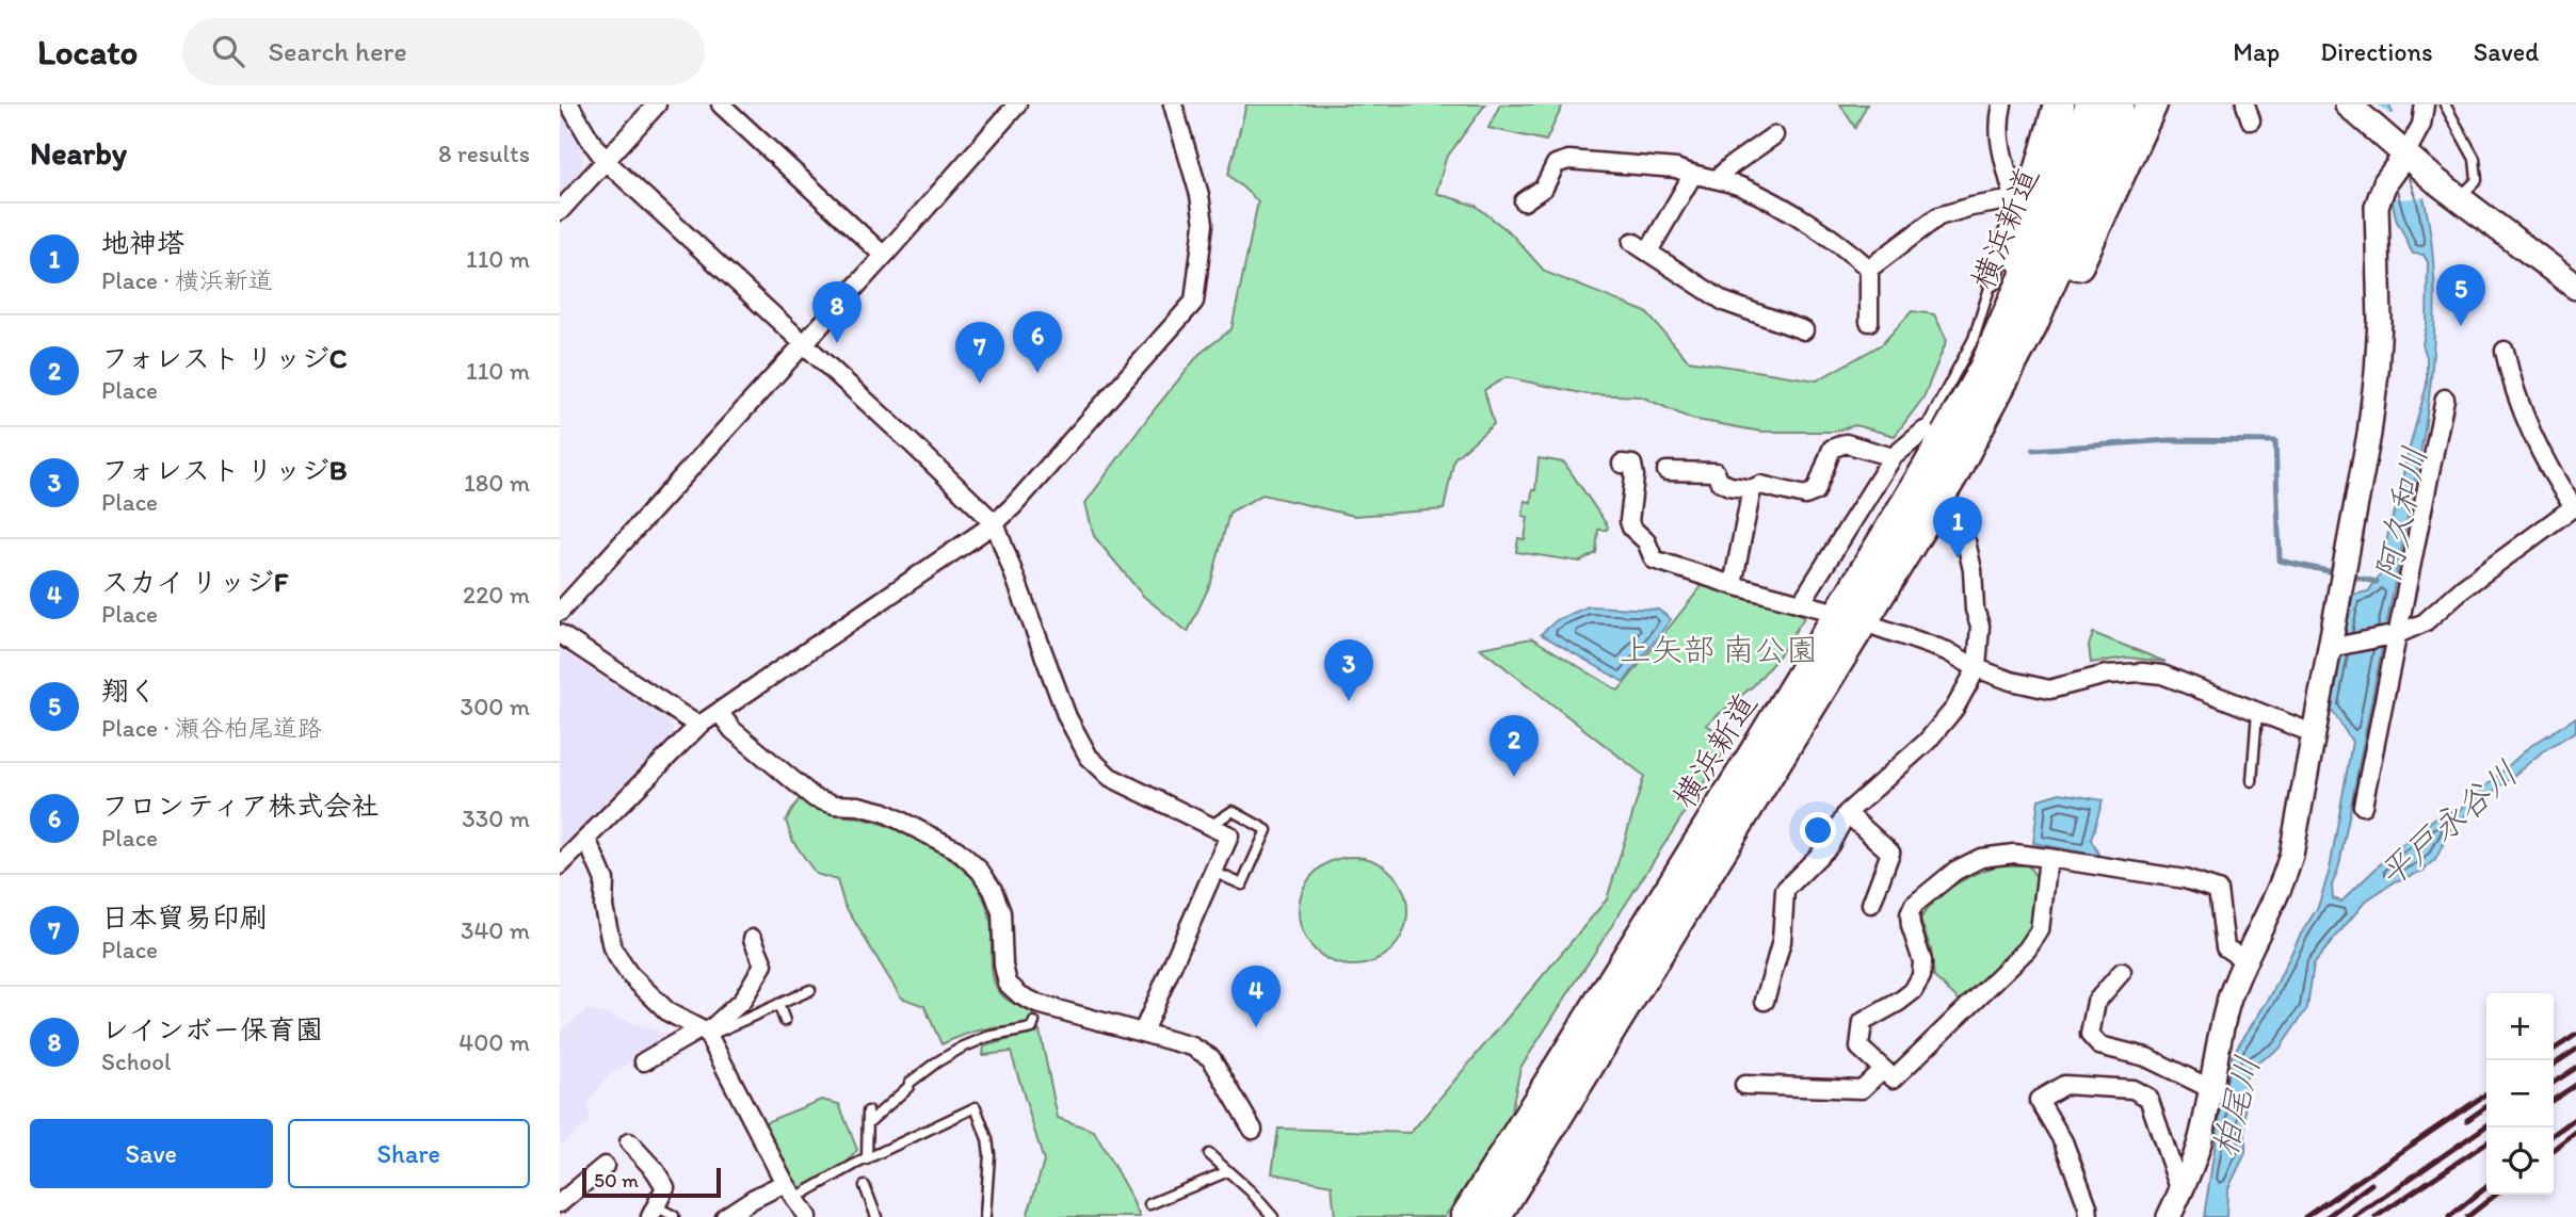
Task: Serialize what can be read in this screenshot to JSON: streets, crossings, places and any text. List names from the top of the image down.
{
  "streets": {
    "highway": ["横浜新道"]
  },
  "water": ["阿久和川", "平戸永谷川", "柏尾川"],
  "parks": ["上矢部 南公園"],
  "scale_bar": "50 m",
  "page": {
    "header": "Locato",
    "search": "Search here",
    "nav": ["Map", "Directions", "Saved"],
    "heading": ["Nearby", "8 results"],
    "list": [
      {
        "mark": "1",
        "name": "地神塔",
        "note": "Place · 横浜新道",
        "value": "110 m"
      },
      {
        "mark": "2",
        "name": "フォレスト リッジC",
        "note": "Place",
        "value": "110 m"
      },
      {
        "mark": "3",
        "name": "フォレスト リッジB",
        "note": "Place",
        "value": "180 m"
      },
      {
        "mark": "4",
        "name": "スカイ リッジF",
        "note": "Place",
        "value": "220 m"
      },
      {
        "mark": "5",
        "name": "翔く",
        "note": "Place · 瀬谷柏尾道路",
        "value": "300 m"
      },
      {
        "mark": "6",
        "name": "フロンティア株式会社",
        "note": "Place",
        "value": "330 m"
      },
      {
        "mark": "7",
        "name": "日本貿易印刷",
        "note": "Place",
        "value": "340 m"
      },
      {
        "mark": "8",
        "name": "レインボー保育園",
        "note": "School",
        "value": "400 m"
      }
    ],
    "pins": [
      "5",
      "8",
      "6",
      "7",
      "1",
      "3",
      "2",
      "4"
    ],
    "map_buttons": ["+", "−"],
    "buttons": ["Save", "Share"],
    "scale": "50 m"
  }
}
